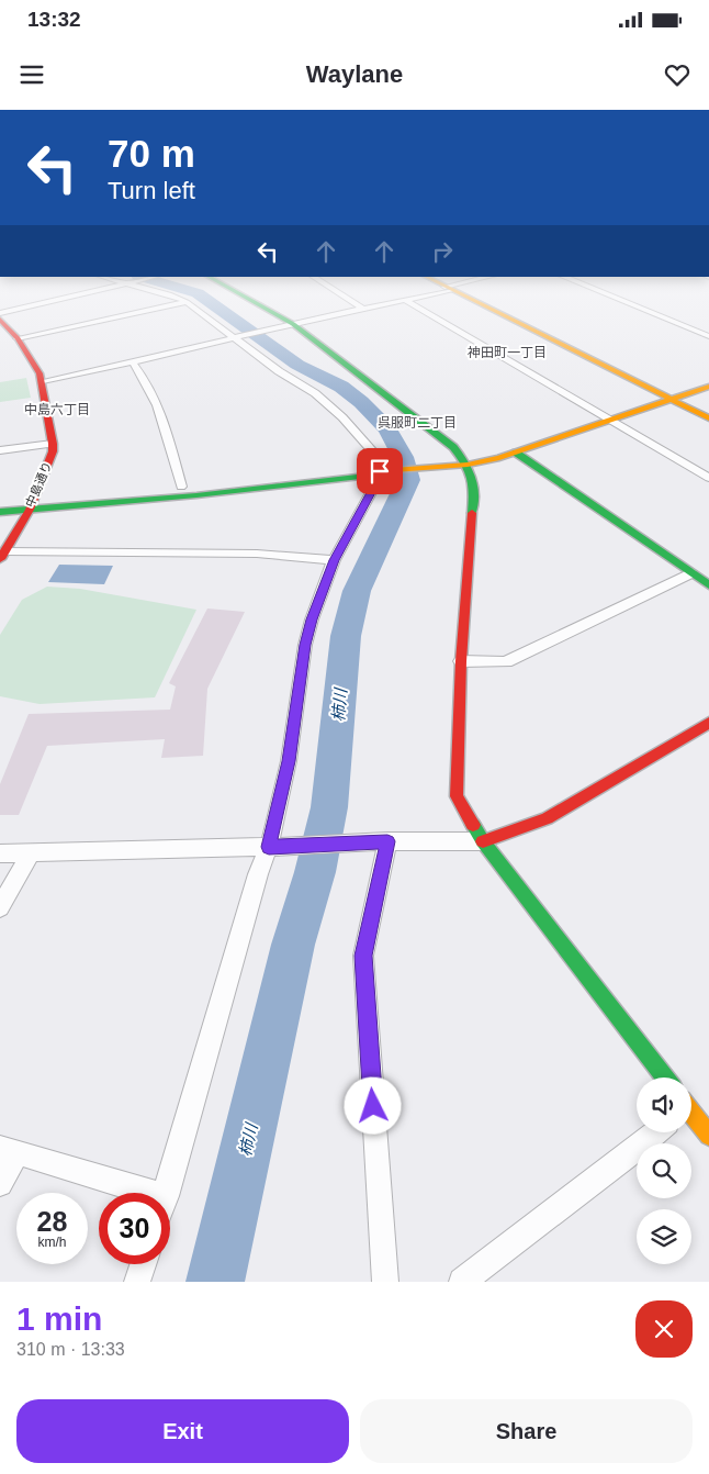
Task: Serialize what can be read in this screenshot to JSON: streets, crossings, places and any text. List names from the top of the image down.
{
  "streets": {
    "main road": ["中島通り"]
  },
  "districts": ["神田町一丁目", "中島六丁目", "呉服町二丁目"],
  "water": ["柿川"],
  "page": {
    "status": "13:32",
    "header": "Waylane",
    "turn": ["70 m", "Turn left"],
    "speed": "28 km/h",
    "limit": "30",
    "heading": ["1 min", "310 m · 13:33"],
    "buttons": ["Exit", "Share"]
  }
}
